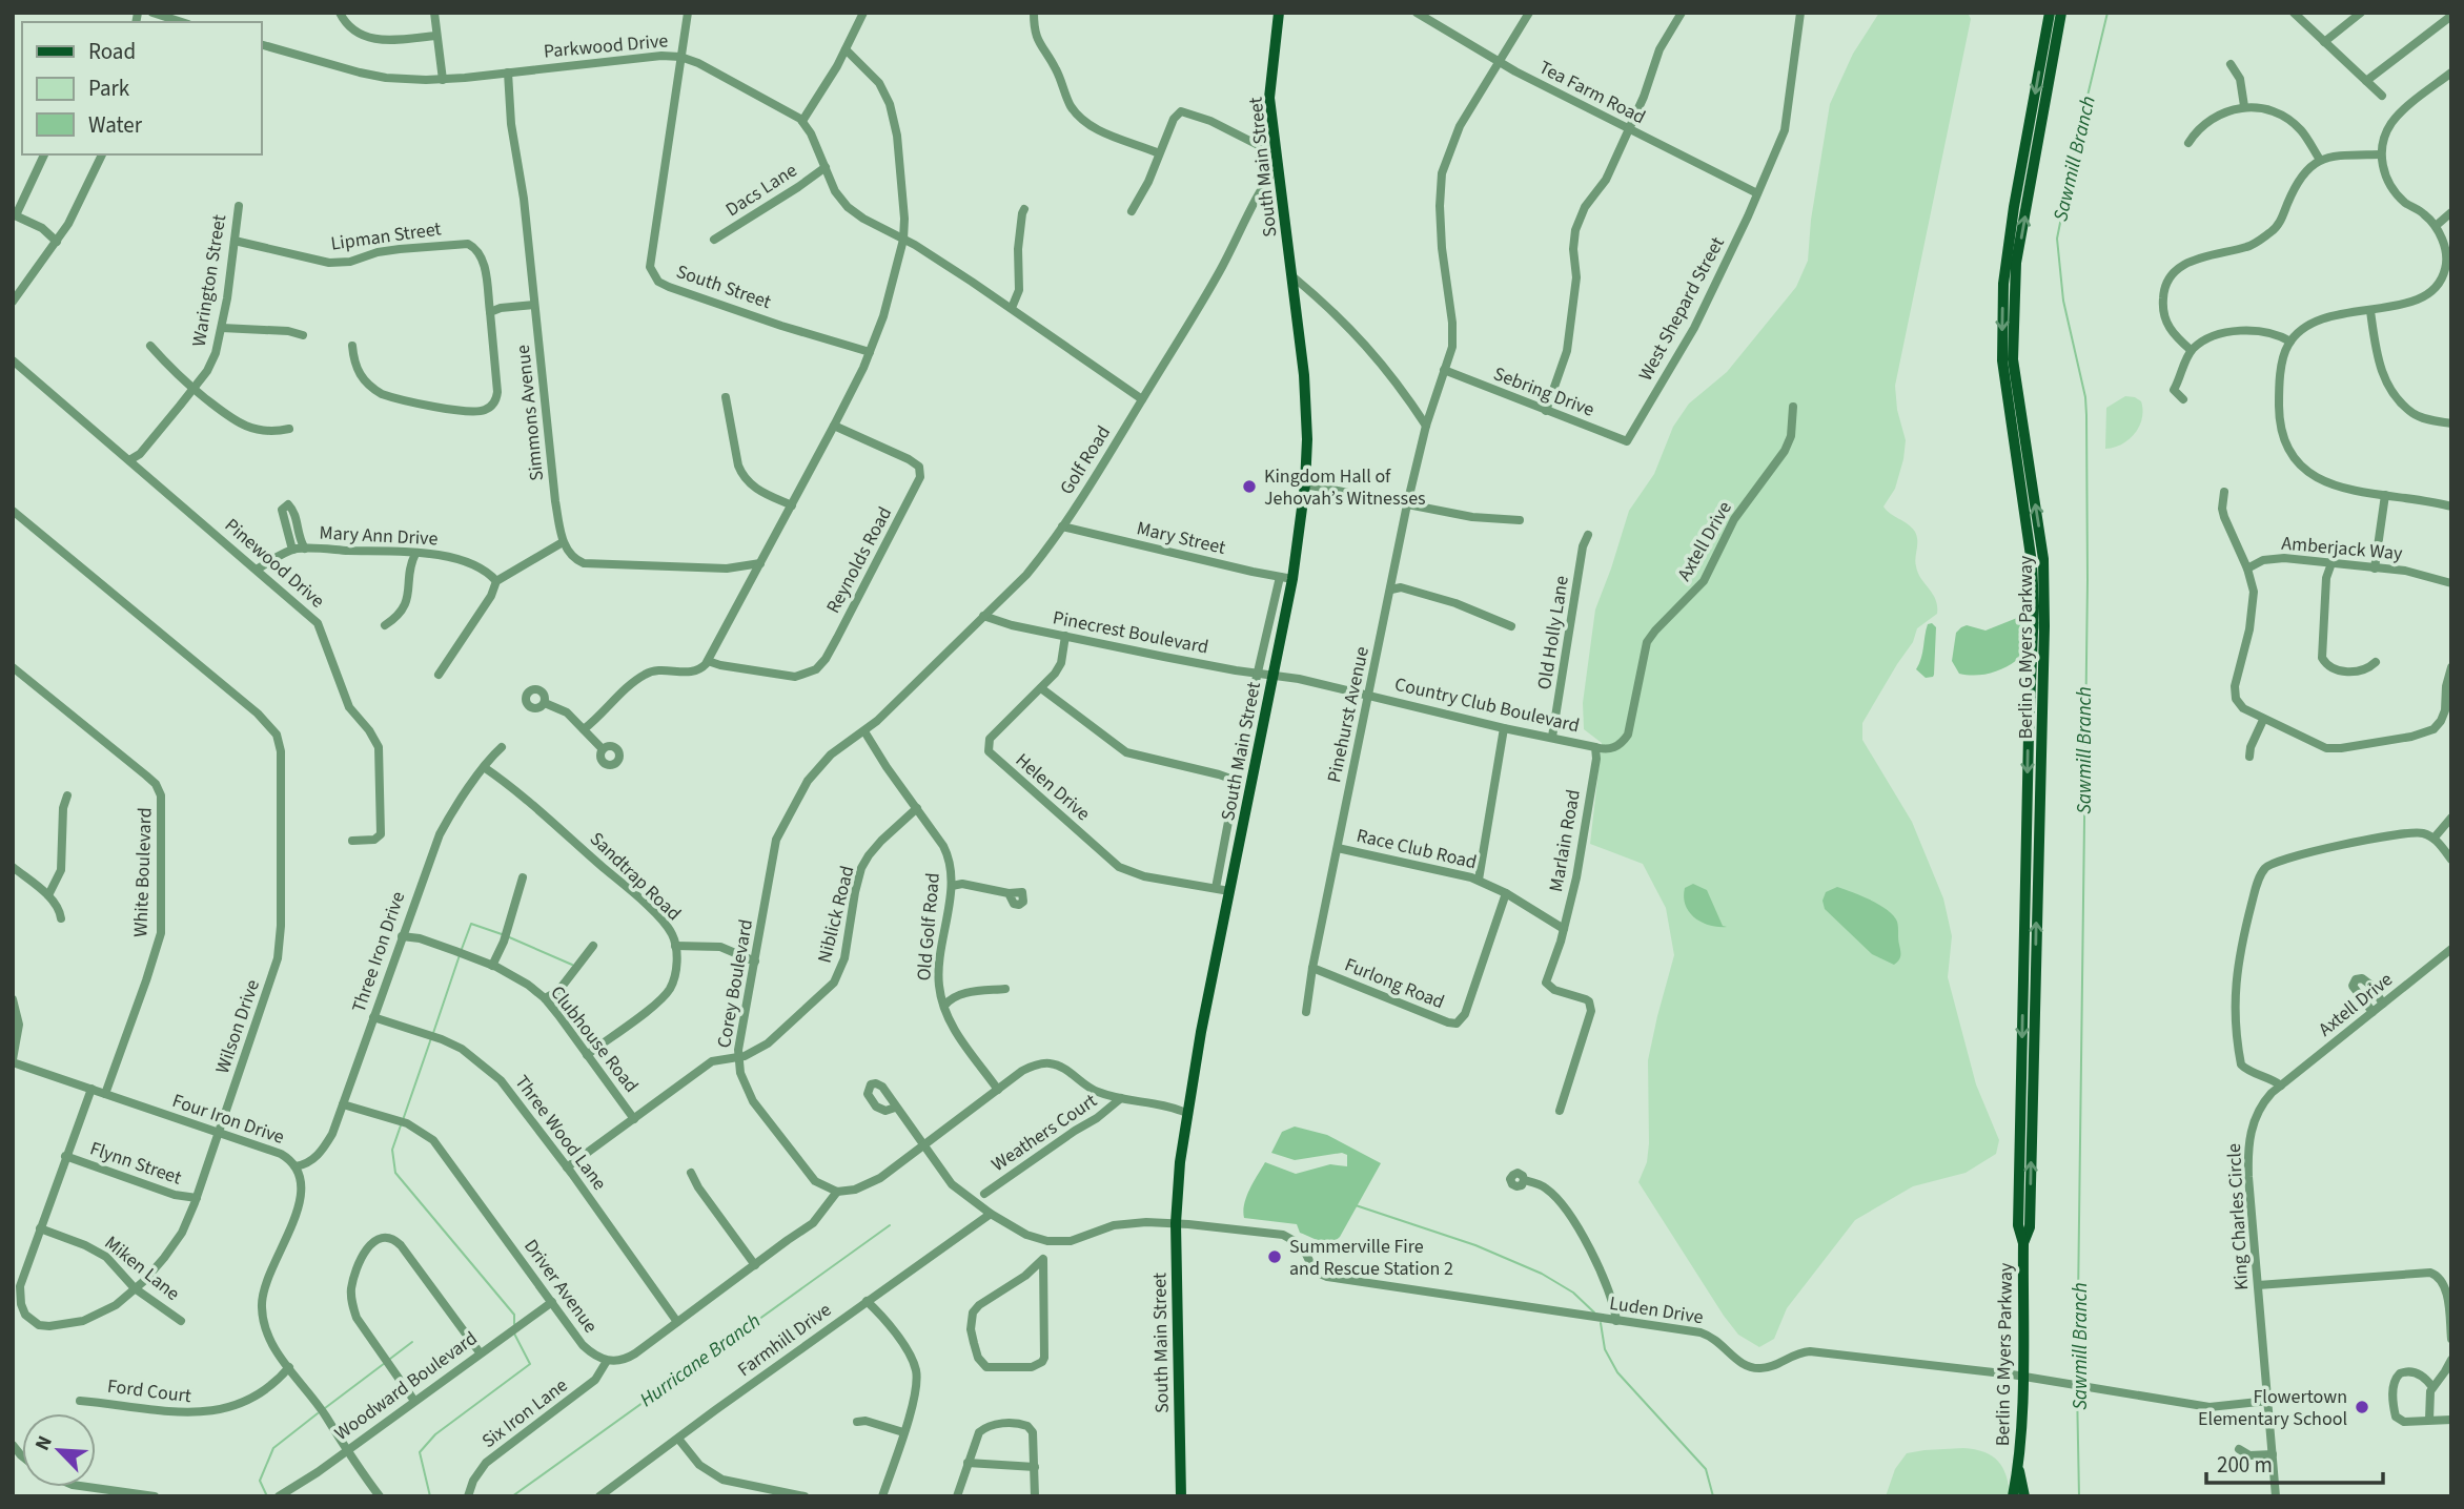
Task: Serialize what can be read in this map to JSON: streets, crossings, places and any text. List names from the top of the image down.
{
  "streets": {
    "main road": ["South Main Street", "Berlin G Myers Parkway"],
    "street": [
      "Parkwood Drive",
      "Tea Farm Road",
      "Dacs Lane",
      "Lipman Street",
      "Warington Street",
      "South Street",
      "West Shepard Street",
      "Sebring Drive",
      "Simmons Avenue",
      "Golf Road",
      "Mary Ann Drive",
      "Mary Street",
      "Axtell Drive",
      "Amberjack Way",
      "Reynolds Road",
      "Pinewood Drive",
      "Pinecrest Boulevard",
      "Old Holly Lane",
      "Country Club Boulevard",
      "Pinehurst Avenue",
      "Helen Drive",
      "Marlain Road",
      "Race Club Road",
      "White Boulevard",
      "Sandtrap Road",
      "Niblick Road",
      "Old Golf Road",
      "Three Iron Drive",
      "Corey Boulevard",
      "Furlong Road",
      "Wilson Drive",
      "Clubhouse Road",
      "Four Iron Drive",
      "Three Wood Lane",
      "Weathers Court",
      "Flynn Street",
      "King Charles Circle",
      "Miken Lane",
      "Driver Avenue",
      "Luden Drive",
      "Farmhill Drive",
      "Woodward Boulevard",
      "Ford Court",
      "Six Iron Lane"
    ]
  },
  "crossings": [
    ["Parkwood Drive", "South Street"],
    ["Parkwood Drive", "Simmons Avenue"],
    ["Tea Farm Road", "West Shepard Street"],
    ["Tea Farm Road", "Pinehurst Avenue"],
    ["South Main Street", "Golf Road"],
    ["South Main Street", "Mary Street"],
    ["South Main Street", "Pinecrest Boulevard"],
    ["South Main Street", "Country Club Boulevard"],
    ["South Main Street", "Helen Drive"],
    ["South Main Street", "Luden Drive"],
    ["Lipman Street", "Warington Street"],
    ["Warington Street", "Pinewood Drive"],
    ["West Shepard Street", "Sebring Drive"],
    ["Sebring Drive", "Pinehurst Avenue"],
    ["Golf Road", "Mary Street"],
    ["Golf Road", "Pinecrest Boulevard"],
    ["Golf Road", "Old Golf Road"],
    ["Golf Road", "Corey Boulevard"],
    ["Mary Ann Drive", "Pinewood Drive"],
    ["Axtell Drive", "Country Club Boulevard"],
    ["Axtell Drive", "King Charles Circle"],
    ["Pinecrest Boulevard", "Country Club Boulevard"],
    ["Pinecrest Boulevard", "Helen Drive"],
    ["Old Holly Lane", "Country Club Boulevard"],
    ["Berlin G Myers Parkway", "Luden Drive"],
    ["Country Club Boulevard", "Pinehurst Avenue"],
    ["Country Club Boulevard", "Marlain Road"],
    ["Pinehurst Avenue", "Race Club Road"],
    ["Pinehurst Avenue", "Furlong Road"],
    ["Marlain Road", "Race Club Road"],
    ["Race Club Road", "Furlong Road"],
    ["White Boulevard", "Four Iron Drive"],
    ["Sandtrap Road", "Three Iron Drive"],
    ["Sandtrap Road", "Clubhouse Road"],
    ["Niblick Road", "Old Golf Road"],
    ["Niblick Road", "Corey Boulevard"],
    ["Niblick Road", "Clubhouse Road"],
    ["Niblick Road", "Three Wood Lane"],
    ["Old Golf Road", "Corey Boulevard"],
    ["Three Iron Drive", "Clubhouse Road"],
    ["Three Iron Drive", "Four Iron Drive"],
    ["Three Iron Drive", "Three Wood Lane"],
    ["Three Iron Drive", "Driver Avenue"],
    ["Wilson Drive", "Four Iron Drive"],
    ["Wilson Drive", "Flynn Street"],
    ["Wilson Drive", "Miken Lane"],
    ["Four Iron Drive", "Woodward Boulevard"],
    ["Four Iron Drive", "Ford Court"],
    ["King Charles Circle", "Luden Drive"],
    ["Driver Avenue", "Woodward Boulevard"],
    ["Driver Avenue", "Six Iron Lane"]
  ],
  "water": ["Sawmill Branch", "Hurricane Branch"],
  "places": ["Kingdom Hall of Jehovah’s Witnesses", "Summerville Fire and Rescue Station 2", "Flowertown Elementary School"],
  "legend": ["Road", "Park", "Water"],
  "scale_bar": "200 m",
  "north": "top left"
}
